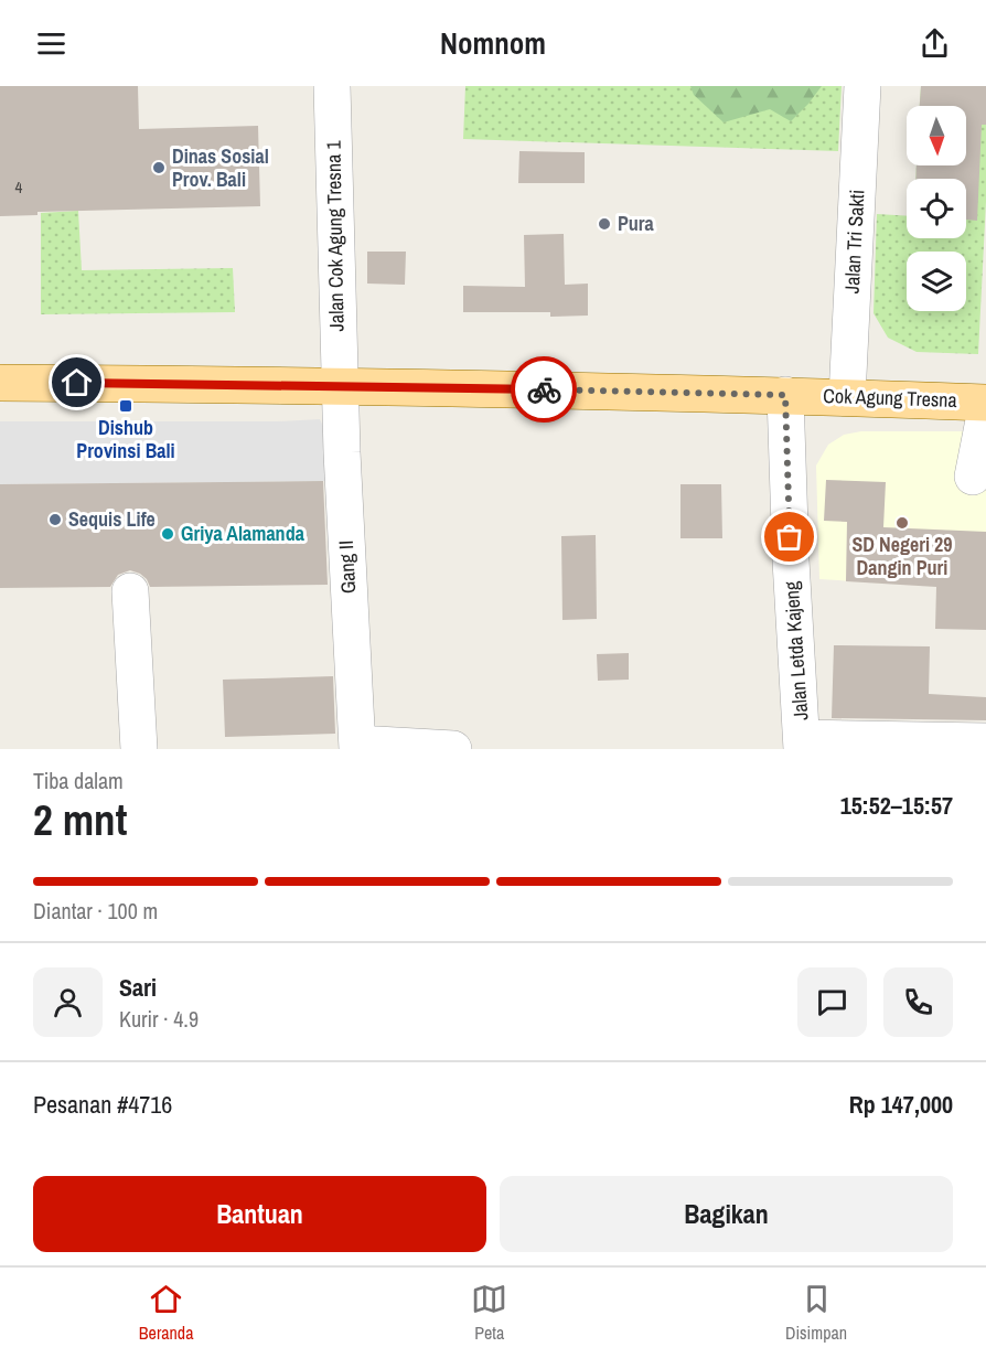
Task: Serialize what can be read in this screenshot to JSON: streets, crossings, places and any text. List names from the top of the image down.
{
  "streets": {
    "main road": ["Cok Agung Tresna"],
    "street": [
      "Jalan Cok Agung Tresna 1",
      "Jalan Tri Sakti",
      "Gang II",
      "Jalan Letda Kajeng"
    ]
  },
  "crossings": [
    ["Jalan Cok Agung Tresna 1", "Cok Agung Tresna"],
    ["Jalan Cok Agung Tresna 1", "Gang II"],
    ["Jalan Tri Sakti", "Cok Agung Tresna"],
    ["Cok Agung Tresna", "Gang II"],
    ["Cok Agung Tresna", "Jalan Letda Kajeng"]
  ],
  "places": {
    "other": [
      "Dinas Sosial Prov. Bali",
      "Pura",
      "Sequis Life",
      "SD Negeri 29 Dangin Puri",
      "Griya Alamanda"
    ],
    "transit": ["Dishub Provinsi Bali"]
  },
  "house_numbers": ["4"],
  "north": "bottom",
  "page": {
    "header": "Nomnom",
    "heading": ["2 mnt", "Tiba dalam", "15:52–15:57"],
    "panel": [
      "Sari",
      "Kurir · 4.9",
      "Pesanan #4716",
      "Rp 147,000"
    ],
    "bar": "Diantar · 100 m",
    "buttons": ["Bantuan", "Bagikan"],
    "tabs": ["Beranda", "Peta", "Disimpan"]
  }
}
